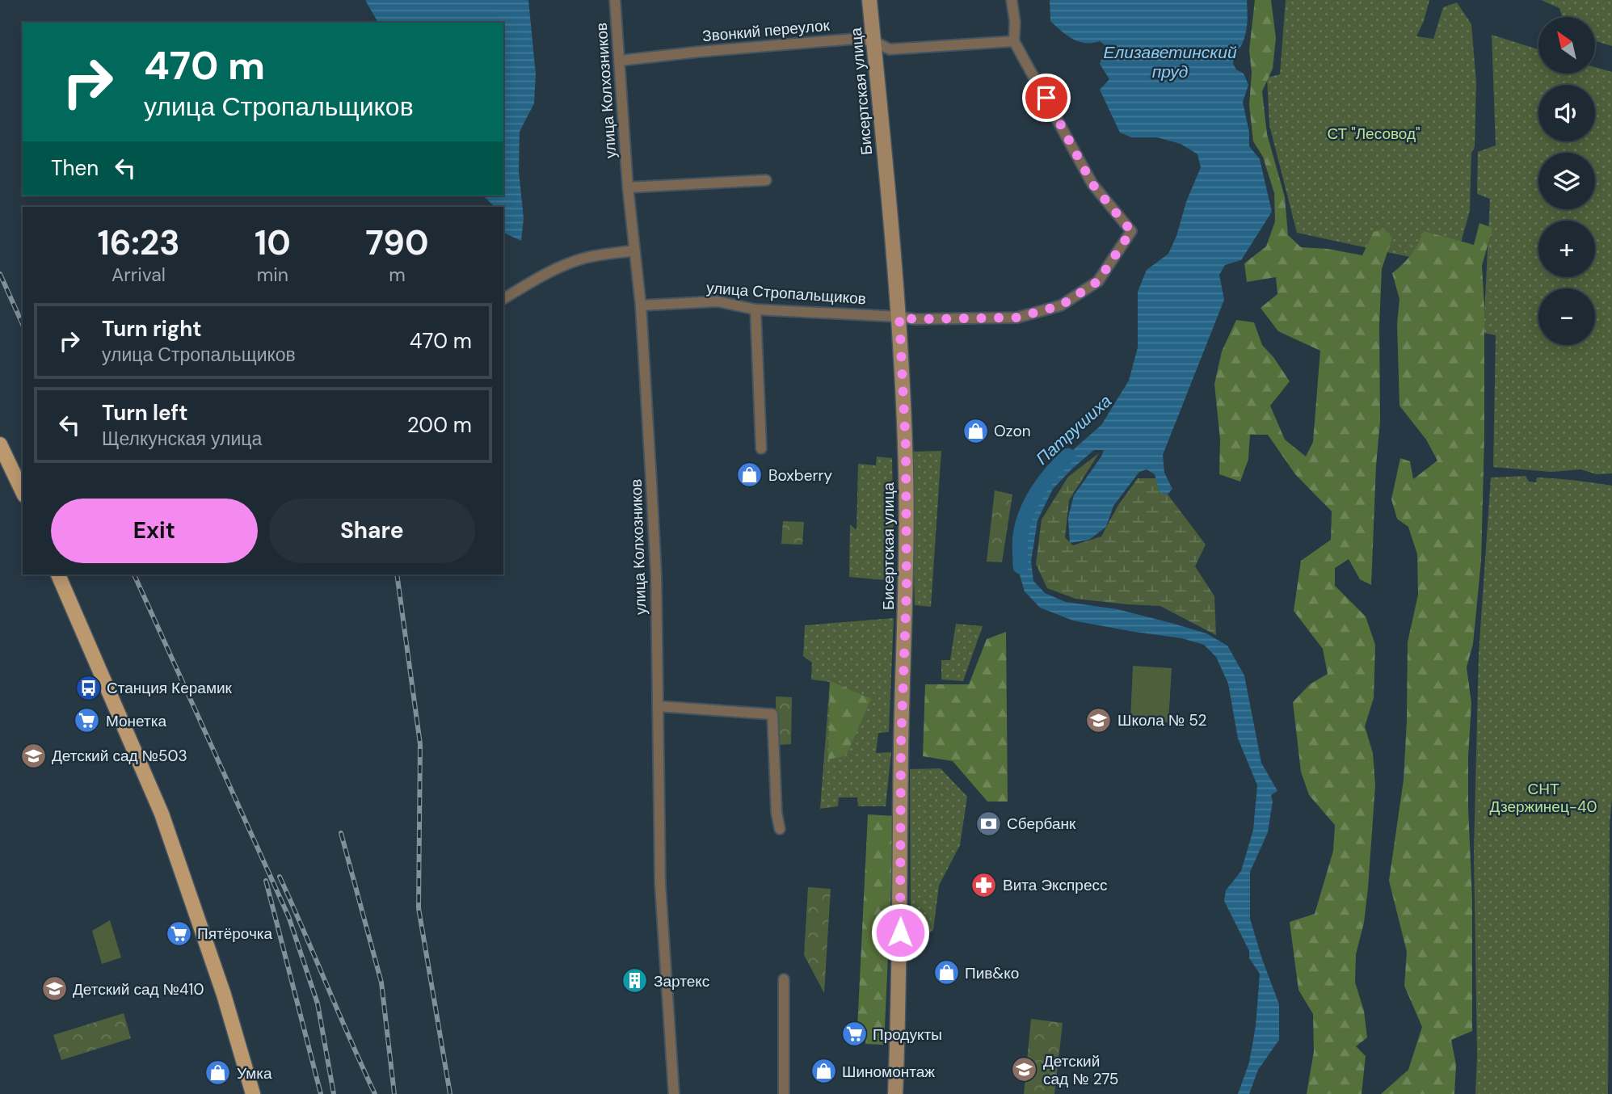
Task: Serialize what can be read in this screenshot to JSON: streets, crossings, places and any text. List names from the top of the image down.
{
  "streets": {
    "main road": ["Бисертская улица"],
    "street": ["Звонкий переулок", "улица Колхозников", "улица Стропальщиков"]
  },
  "crossings": [
    ["Звонкий переулок", "улица Колхозников"],
    ["Звонкий переулок", "Бисертская улица"],
    ["Звонкий переулок", "улица Стропальщиков"],
    ["улица Колхозников", "улица Стропальщиков"],
    ["Бисертская улица", "улица Стропальщиков"]
  ],
  "water": ["Елизаветинский пруд", "Патрушиха"],
  "parks": ["СТ \"Лесовод\"", "СНТ Дзержинец-40"],
  "places": {
    "shop": [
      "Ozon",
      "Boxberry",
      "Пив&ко",
      "Шиномонтаж",
      "Умка"
    ],
    "bus stop": ["Станция Керамик"],
    "school or university": [
      "Школа № 52",
      "Детский сад №503",
      "Детский сад №410",
      "Детский сад № 275"
    ],
    "supermarket": ["Монетка", "Пятёрочка", "Продукты"],
    "bank": ["Сбербанк"],
    "pharmacy": ["Вита Экспресс"],
    "building": ["Зартекс"]
  },
  "north": "top left",
  "page": {
    "map_buttons": ["+", "−"],
    "turn": ["470 m", "улица Стропальщиков"],
    "then": "Then",
    "eta": [
      "16:23",
      "Arrival",
      "10",
      "min",
      "790",
      "m"
    ],
    "list": [
      {
        "name": "Turn right",
        "note": "улица Стропальщиков",
        "value": "470 m"
      },
      {
        "name": "Turn left",
        "note": "Щелкунская улица",
        "value": "200 m"
      }
    ],
    "buttons": ["Exit", "Share"]
  }
}
